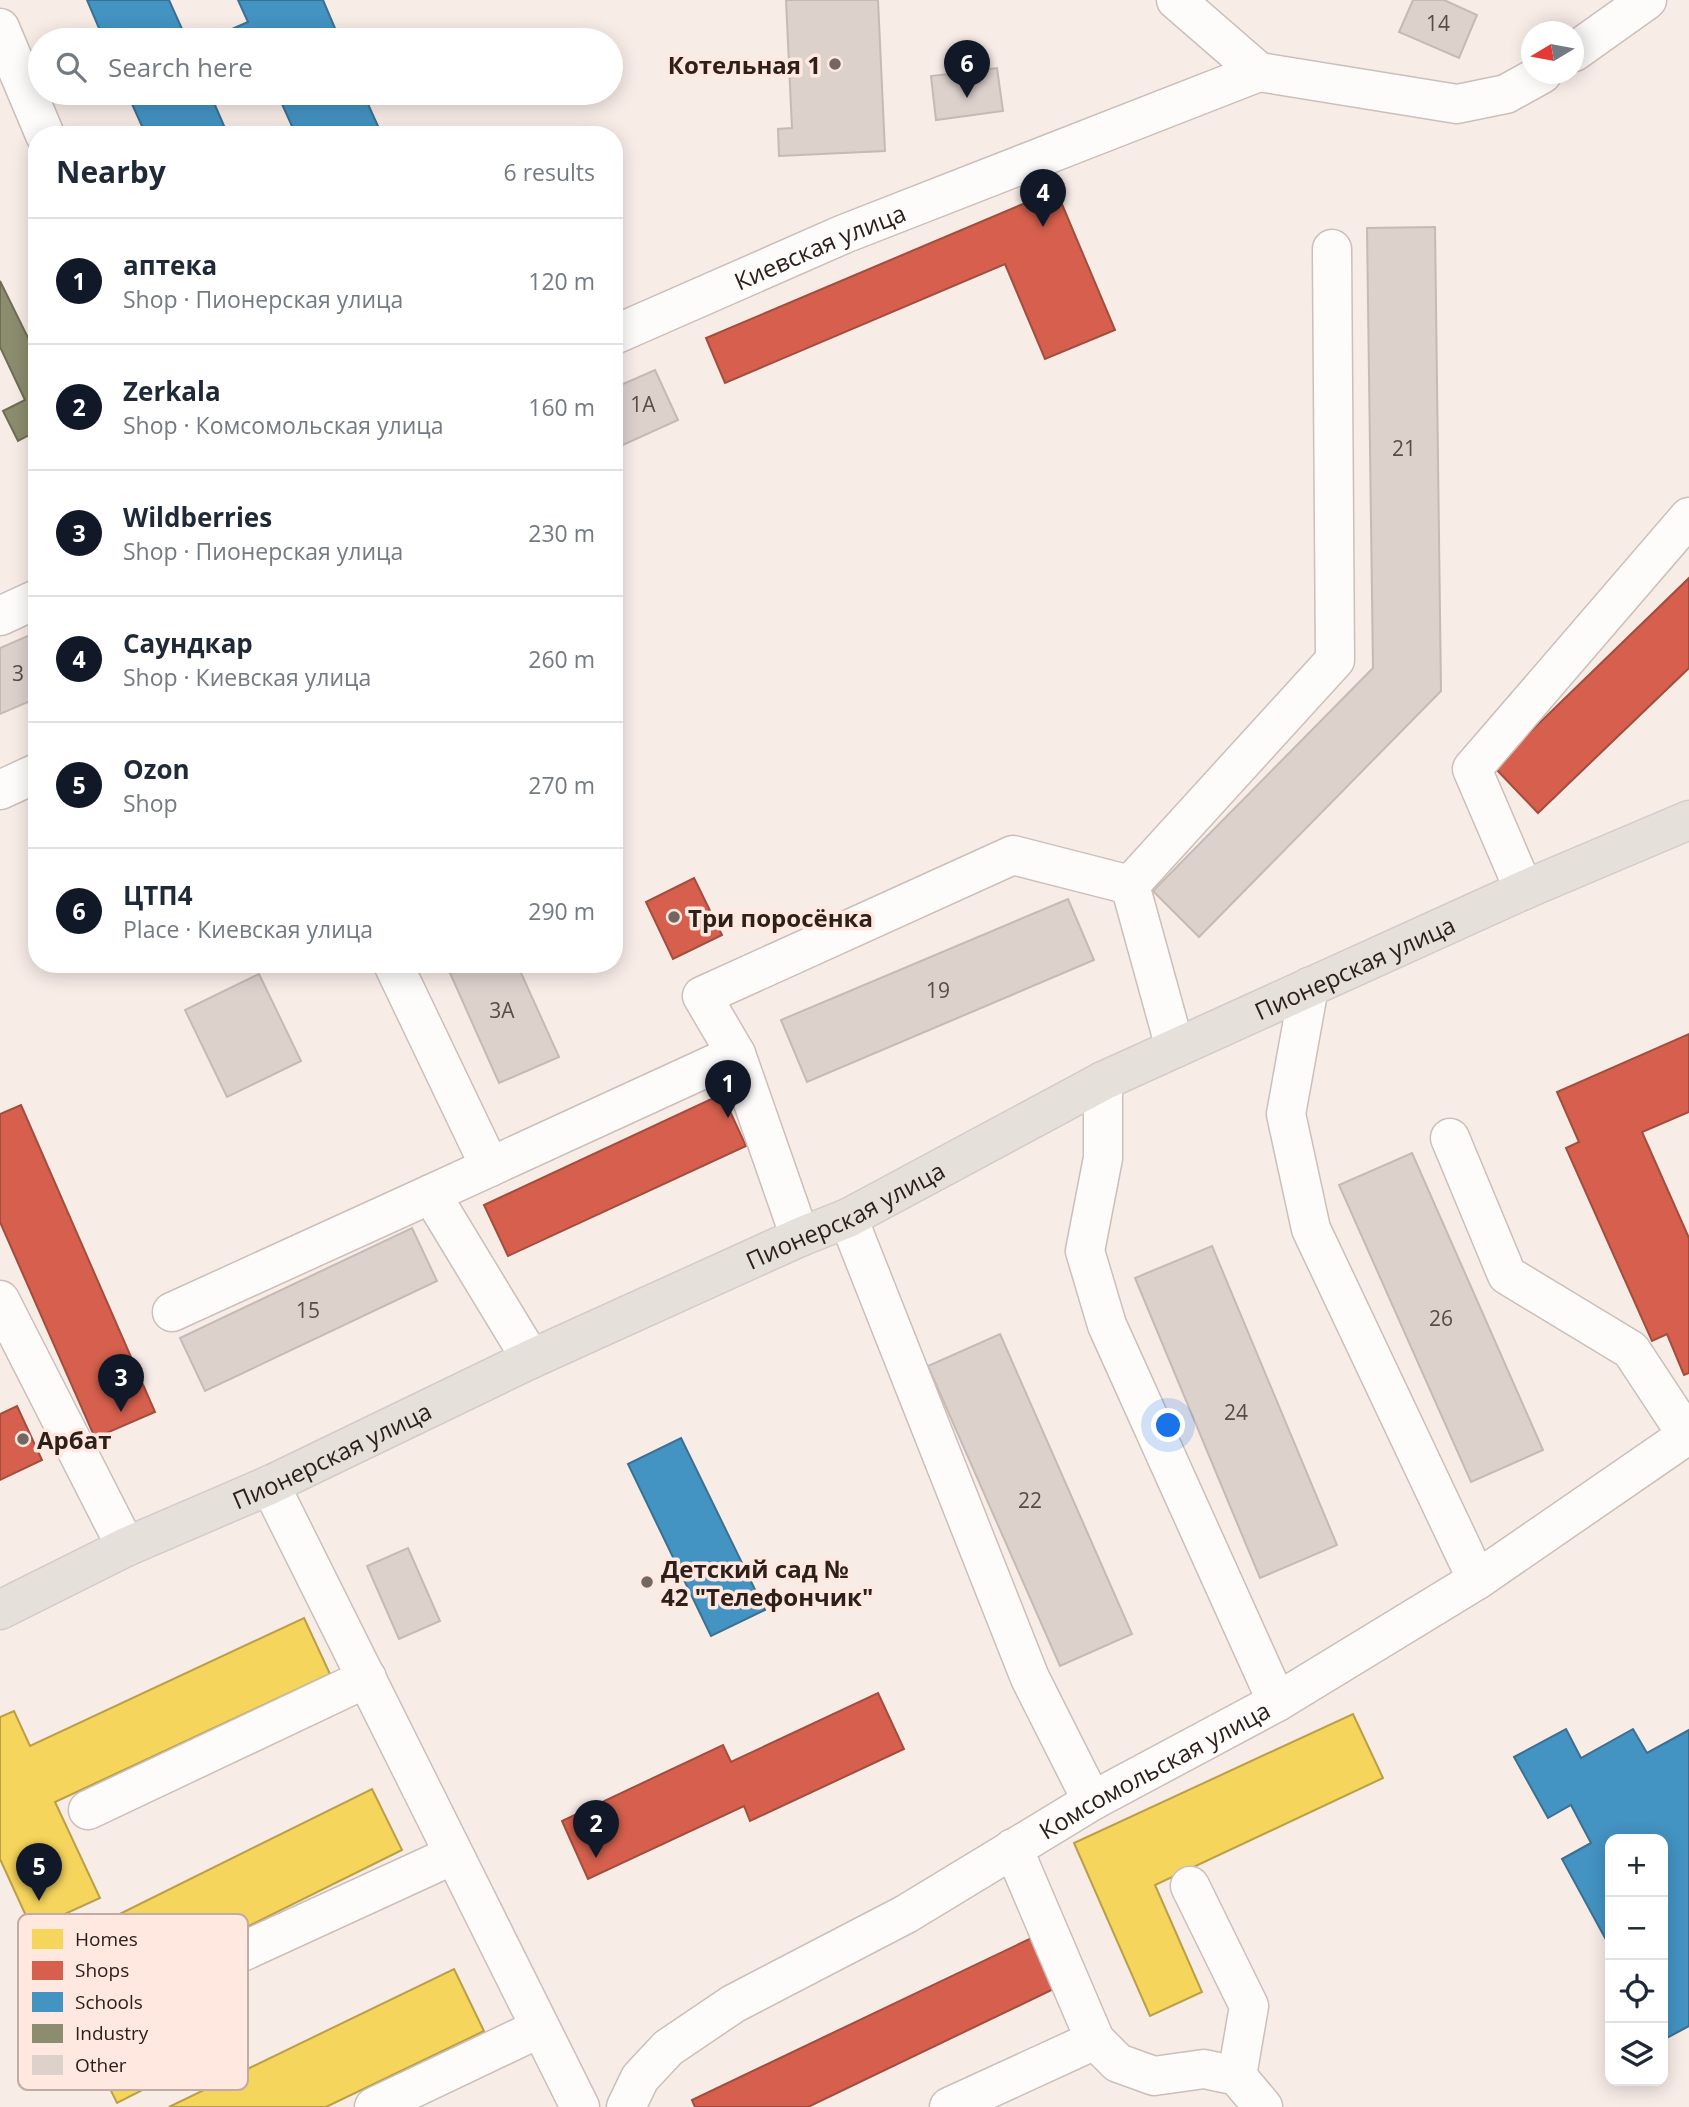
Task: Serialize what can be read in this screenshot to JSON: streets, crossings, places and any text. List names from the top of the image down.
{
  "streets": {
    "main road": ["Пионерская улица"],
    "street": ["Киевская улица", "Комсомольская улица"]
  },
  "places": [
    "Котельная 1",
    "Три поросёнка",
    "Арбат",
    "Детский сад № 42 \"Телефончик\""
  ],
  "house_numbers": [
    "14",
    "1А",
    "21",
    "3",
    "19",
    "3А",
    "15",
    "26",
    "24",
    "22"
  ],
  "legend": [
    "Homes",
    "Shops",
    "Schools",
    "Industry",
    "Other"
  ],
  "north": "left",
  "page": {
    "search": "Search here",
    "pins": [
      "6",
      "4",
      "1",
      "3",
      "2",
      "5"
    ],
    "heading": ["Nearby", "6 results"],
    "list": [
      {
        "mark": "1",
        "name": "аптека",
        "note": "Shop · Пионерская улица",
        "value": "120 m"
      },
      {
        "mark": "2",
        "name": "Zerkala",
        "note": "Shop · Комсомольская улица",
        "value": "160 m"
      },
      {
        "mark": "3",
        "name": "Wildberries",
        "note": "Shop · Пионерская улица",
        "value": "230 m"
      },
      {
        "mark": "4",
        "name": "Саундкар",
        "note": "Shop · Киевская улица",
        "value": "260 m"
      },
      {
        "mark": "5",
        "name": "Ozon",
        "note": "Shop",
        "value": "270 m"
      },
      {
        "mark": "6",
        "name": "ЦТП4",
        "note": "Place · Киевская улица",
        "value": "290 m"
      }
    ],
    "map_buttons": ["+", "−"]
  }
}
